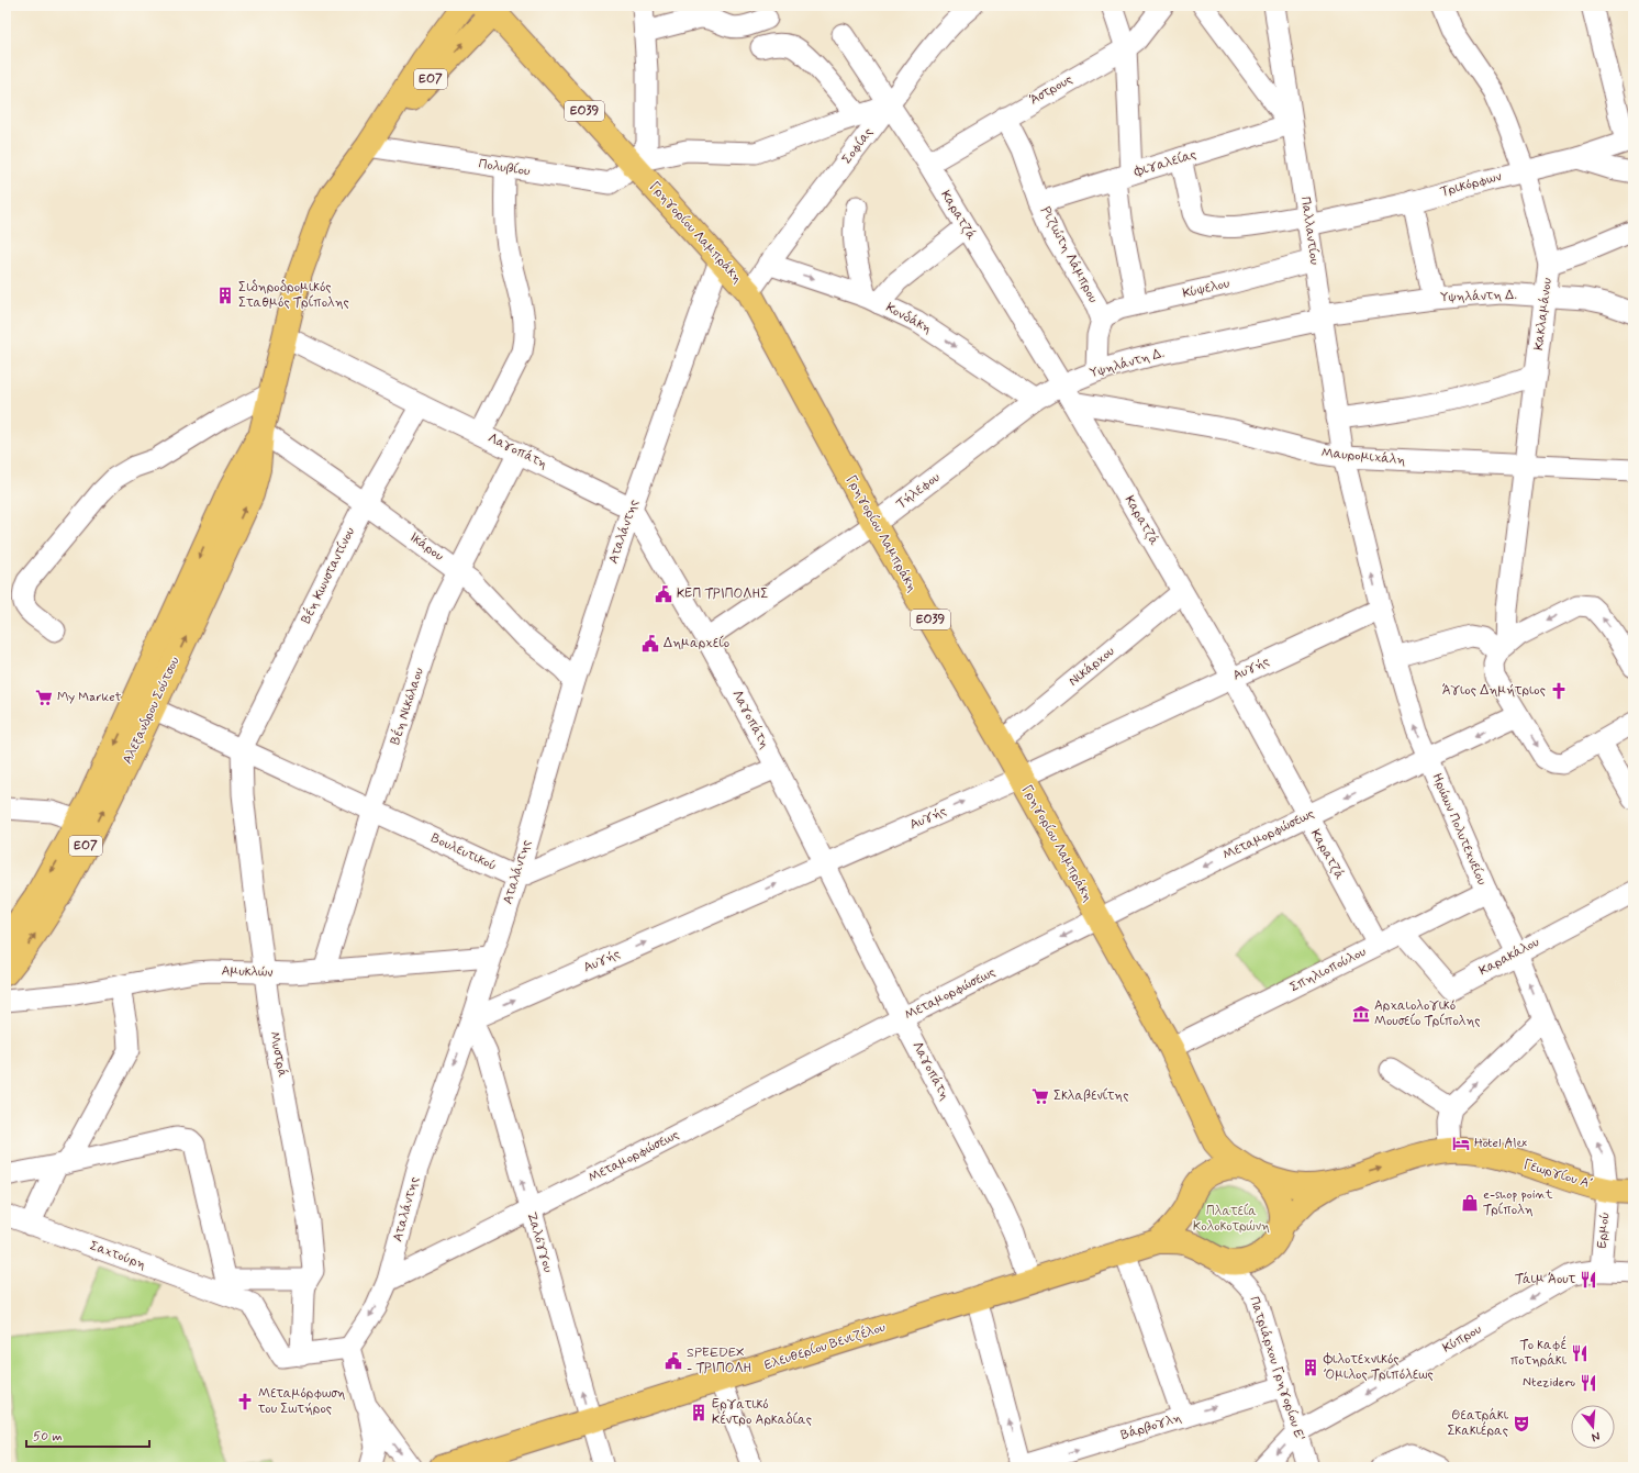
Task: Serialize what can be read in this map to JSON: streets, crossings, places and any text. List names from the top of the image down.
{
  "streets": {
    "main road": [
      "ΕΟ7",
      "ΕΟ39",
      "Γρηγορίου Λαμπράκη",
      "Αλεξανδρου Σούτσου",
      "Γεωργίου Α΄",
      "Ελευθερίου Βενιζέλου"
    ],
    "street": [
      "Άστρους",
      "Σοφίας",
      "Φιγαλείας",
      "Πολυβίου",
      "Τρικόρφων",
      "Καρατζά",
      "Παλλαντίου",
      "Ριζιώτη Λάμπρου",
      "Κύψελου",
      "Υψηλάντη Δ.",
      "Κακλαμάνου",
      "Κονδάκη",
      "Λαγοπάτη",
      "Μαυρομιχάλη",
      "Τήλεφου",
      "Αταλάντης",
      "Ικάρου",
      "Βέη Κωνσταντίνου",
      "Νικάρχου",
      "Αυγής",
      "Βέη Νικόλαου",
      "Ηρώων Πολυτεχνείου",
      "Μεταμορφώσεως",
      "Βουλευτικού",
      "Καρακάλου",
      "Σπηλιοπούλου",
      "Αμυκλών",
      "Μυστρά",
      "Ερμού",
      "Ζαλόγγου",
      "Σαχτούρη",
      "Κύπρου",
      "Πατριάρχου Γρηγορίου Ε'",
      "Βάρβογλη"
    ]
  },
  "crossings": [
    ["Άστρους", "Καρατζά"],
    ["Άστρους", "Ριζιώτη Λάμπρου"],
    ["Σοφίας", "Καρατζά"],
    ["Σοφίας", "Γρηγορίου Λαμπράκη"],
    ["Σοφίας", "Κονδάκη"],
    ["Φιγαλείας", "Τρικόρφων"],
    ["Φιγαλείας", "Παλλαντίου"],
    ["Φιγαλείας", "Ριζιώτη Λάμπρου"],
    ["Πολυβίου", "Γρηγορίου Λαμπράκη"],
    ["Πολυβίου", "Αλεξανδρου Σούτσου"],
    ["Τρικόρφων", "Παλλαντίου"],
    ["Τρικόρφων", "Κακλαμάνου"],
    ["Καρατζά", "Υψηλάντη Δ."],
    ["Καρατζά", "Μαυρομιχάλη"],
    ["Καρατζά", "Τήλεφου"],
    ["Καρατζά", "Νικάρχου"],
    ["Καρατζά", "Αυγής"],
    ["Καρατζά", "Μεταμορφώσεως"],
    ["Καρατζά", "Σπηλιοπούλου"],
    ["Παλλαντίου", "Κύψελου"],
    ["Παλλαντίου", "Υψηλάντη Δ."],
    ["Παλλαντίου", "Μαυρομιχάλη"],
    ["Παλλαντίου", "Ηρώων Πολυτεχνείου"],
    ["Γρηγορίου Λαμπράκη", "Τήλεφου"],
    ["Γρηγορίου Λαμπράκη", "Αταλάντης"],
    ["Γρηγορίου Λαμπράκη", "Νικάρχου"],
    ["Γρηγορίου Λαμπράκη", "Αυγής"],
    ["Γρηγορίου Λαμπράκη", "Αλεξανδρου Σούτσου"],
    ["Γρηγορίου Λαμπράκη", "Μεταμορφώσεως"],
    ["Γρηγορίου Λαμπράκη", "Σπηλιοπούλου"],
    ["Γρηγορίου Λαμπράκη", "Γεωργίου Α΄"],
    ["Γρηγορίου Λαμπράκη", "Πατριάρχου Γρηγορίου Ε'"],
    ["Ριζιώτη Λάμπρου", "Κύψελου"],
    ["Υψηλάντη Δ.", "Κακλαμάνου"],
    ["Υψηλάντη Δ.", "Μαυρομιχάλη"],
    ["Υψηλάντη Δ.", "Τήλεφου"],
    ["Κακλαμάνου", "Μαυρομιχάλη"],
    ["Κακλαμάνου", "Μεταμορφώσεως"],
    ["Κονδάκη", "Τήλεφου"],
    ["Λαγοπάτη", "Τήλεφου"],
    ["Λαγοπάτη", "Αταλάντης"],
    ["Λαγοπάτη", "Βέη Κωνσταντίνου"],
    ["Λαγοπάτη", "Αυγής"],
    ["Λαγοπάτη", "Βέη Νικόλαου"],
    ["Λαγοπάτη", "Αλεξανδρου Σούτσου"],
    ["Λαγοπάτη", "Μεταμορφώσεως"],
    ["Λαγοπάτη", "Ελευθερίου Βενιζέλου"],
    ["Μαυρομιχάλη", "Τήλεφου"],
    ["Μαυρομιχάλη", "Ηρώων Πολυτεχνείου"],
    ["Αταλάντης", "Ικάρου"],
    ["Αταλάντης", "Αυγής"],
    ["Αταλάντης", "Μεταμορφώσεως"],
    ["Αταλάντης", "Βουλευτικού"],
    ["Αταλάντης", "Αμυκλών"],
    ["Αταλάντης", "Ζαλόγγου"],
    ["Ικάρου", "Βέη Κωνσταντίνου"],
    ["Ικάρου", "Βέη Νικόλαου"],
    ["Ικάρου", "Αλεξανδρου Σούτσου"],
    ["Βέη Κωνσταντίνου", "Βουλευτικού"],
    ["Βέη Κωνσταντίνου", "Μυστρά"],
    ["Αυγής", "Ηρώων Πολυτεχνείου"],
    ["Αυγής", "Ζαλόγγου"],
    ["Βέη Νικόλαου", "Βουλευτικού"],
    ["Βέη Νικόλαου", "Αμυκλών"],
    ["Αλεξανδρου Σούτσου", "Βουλευτικού"],
    ["Ηρώων Πολυτεχνείου", "Μεταμορφώσεως"],
    ["Ηρώων Πολυτεχνείου", "Καρακάλου"],
    ["Ηρώων Πολυτεχνείου", "Σπηλιοπούλου"],
    ["Ηρώων Πολυτεχνείου", "Γεωργίου Α΄"],
    ["Ηρώων Πολυτεχνείου", "Ερμού"],
    ["Μεταμορφώσεως", "Ζαλόγγου"],
    ["Βουλευτικού", "Μυστρά"],
    ["Καρακάλου", "Σπηλιοπούλου"],
    ["Αμυκλών", "Μυστρά"],
    ["Μυστρά", "Σαχτούρη"],
    ["Γεωργίου Α΄", "Ερμού"],
    ["Γεωργίου Α΄", "Πατριάρχου Γρηγορίου Ε'"],
    ["Ερμού", "Κύπρου"],
    ["Ζαλόγγου", "Ελευθερίου Βενιζέλου"],
    ["Κύπρου", "Πατριάρχου Γρηγορίου Ε'"],
    ["Πατριάρχου Γρηγορίου Ε'", "Βάρβογλη"]
  ],
  "one_way": [
    "Κονδάκη",
    "Ηρώων Πολυτεχνείου",
    "Μεταμορφώσεως",
    "Ζαλόγγου",
    "Κύπρου",
    "Βάρβογλη"
  ],
  "parks": ["Πλατεία Κολοκοτρώνη"],
  "places": {
    "building": ["Σιδηροδρομικός Σταθμός Τρίπολης", "Φιλοτεχνικός Όμιλος Τριπόλεως", "Εργατικό Κέντρο Αρκαδίας"],
    "public building": ["ΚΕΠ ΤΡΙΠΟΛΗΣ", "Δημαρχείο", "SPEEDEX - ΤΡΙΠΟΛΗ"],
    "church": ["Άγιος Δημήτριος", "Μεταμόρφωση του Σωτήρος"],
    "supermarket": ["My Market", "Σκλαβενίτης"],
    "museum": ["Αρχαιολογικό Μουσείο Τρίπολης"],
    "hotel": ["Hotel Alex"],
    "shop": ["e-shop point Τρίπολη"],
    "restaurant": ["Τάιμ Άουτ", "Το καφέ ποτηράκι", "Ntezidero"],
    "theatre": ["Θεατράκι Σκακιέρας"]
  },
  "scale_bar": "50 m",
  "north": "bottom"
}
